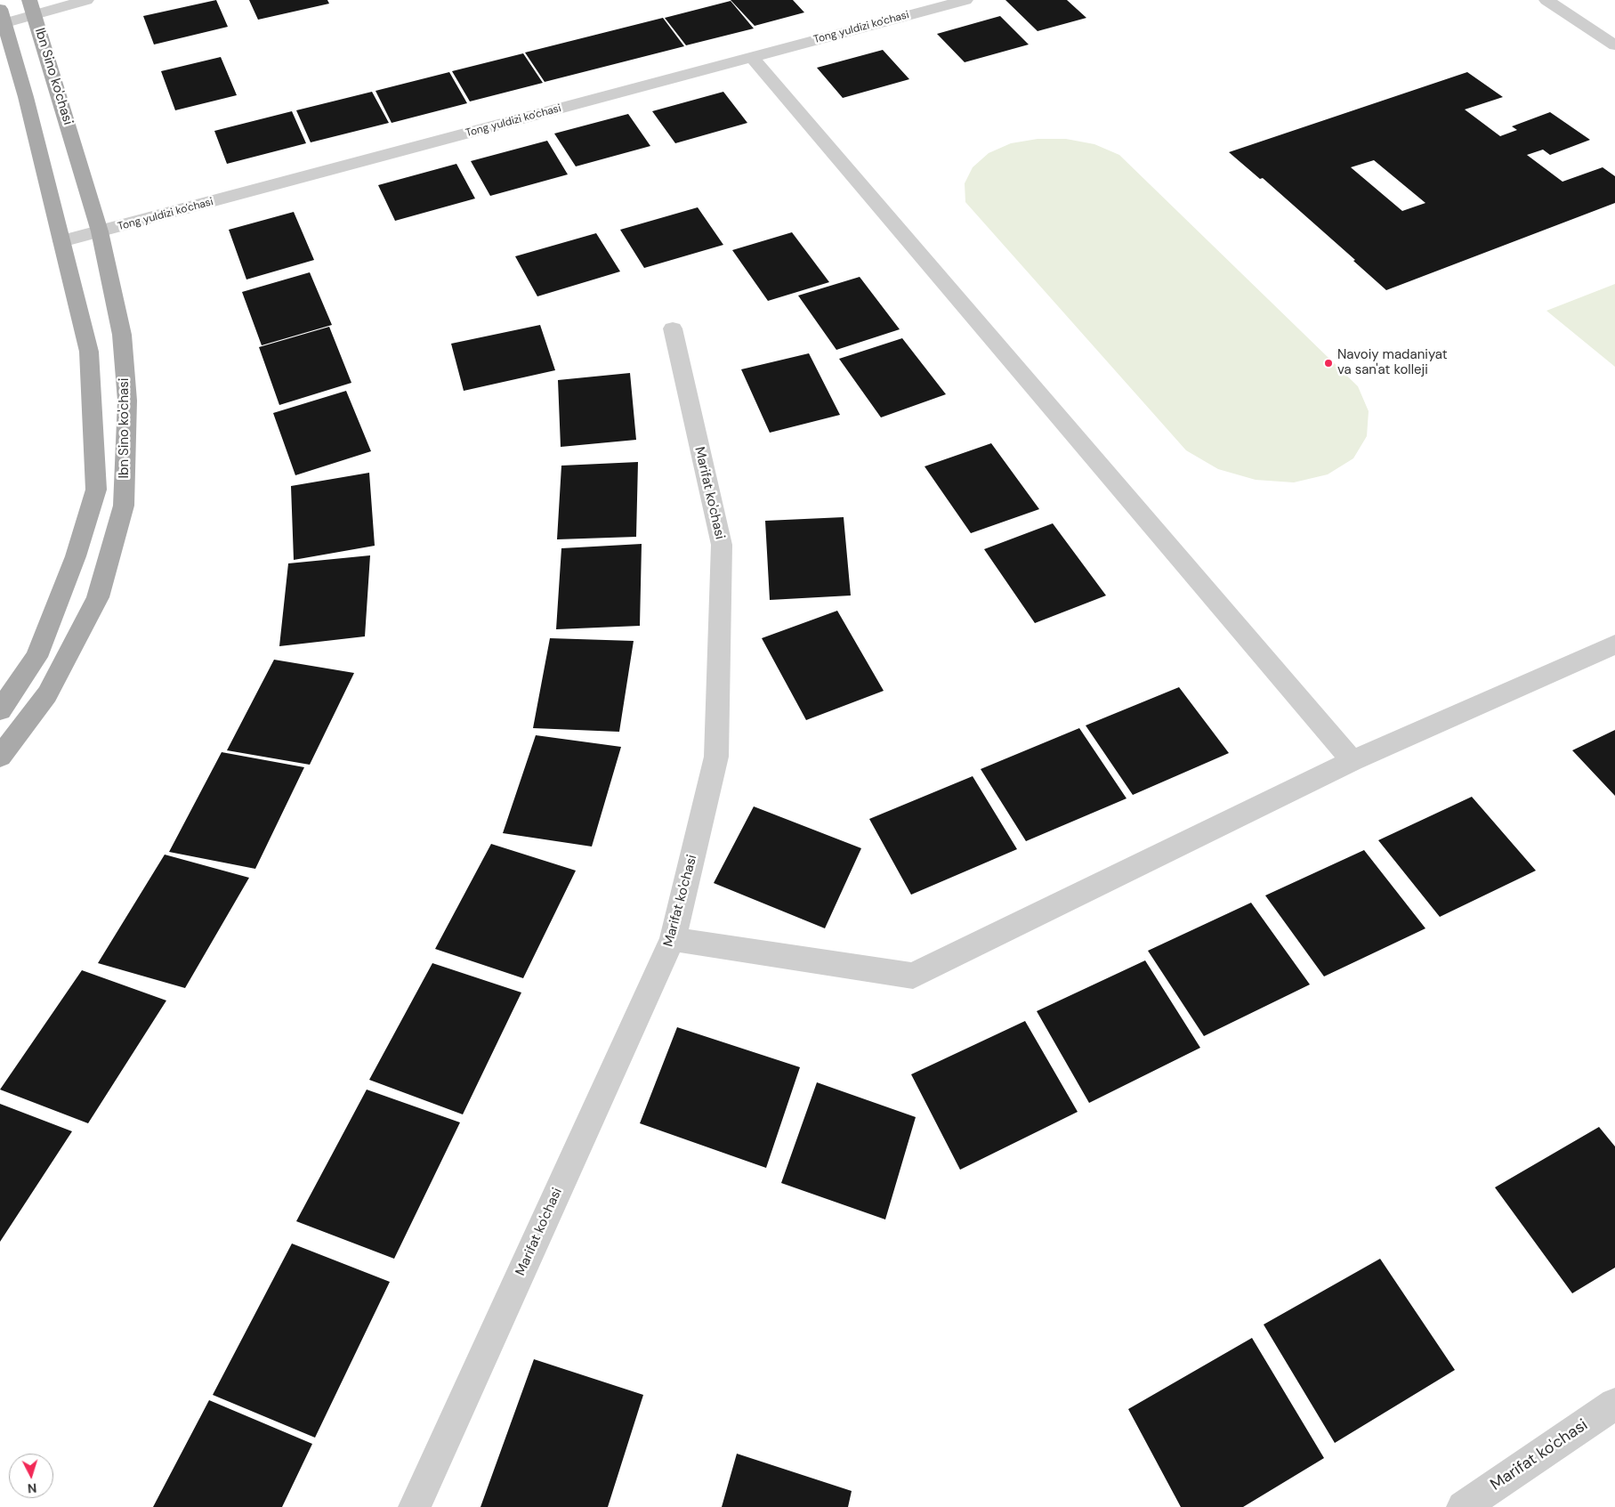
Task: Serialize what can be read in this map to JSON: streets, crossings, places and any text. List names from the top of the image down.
{
  "streets": {
    "main road": ["Ibn Sino ko'chasi"],
    "street": ["Tong yuldizi ko'chasi", "Marifat ko'chasi"]
  },
  "crossings": [
    ["Tong yuldizi ko'chasi", "Ibn Sino ko'chasi"]
  ],
  "places": ["Navoiy madaniyat va san'at kolleji"],
  "north": "bottom"
}
